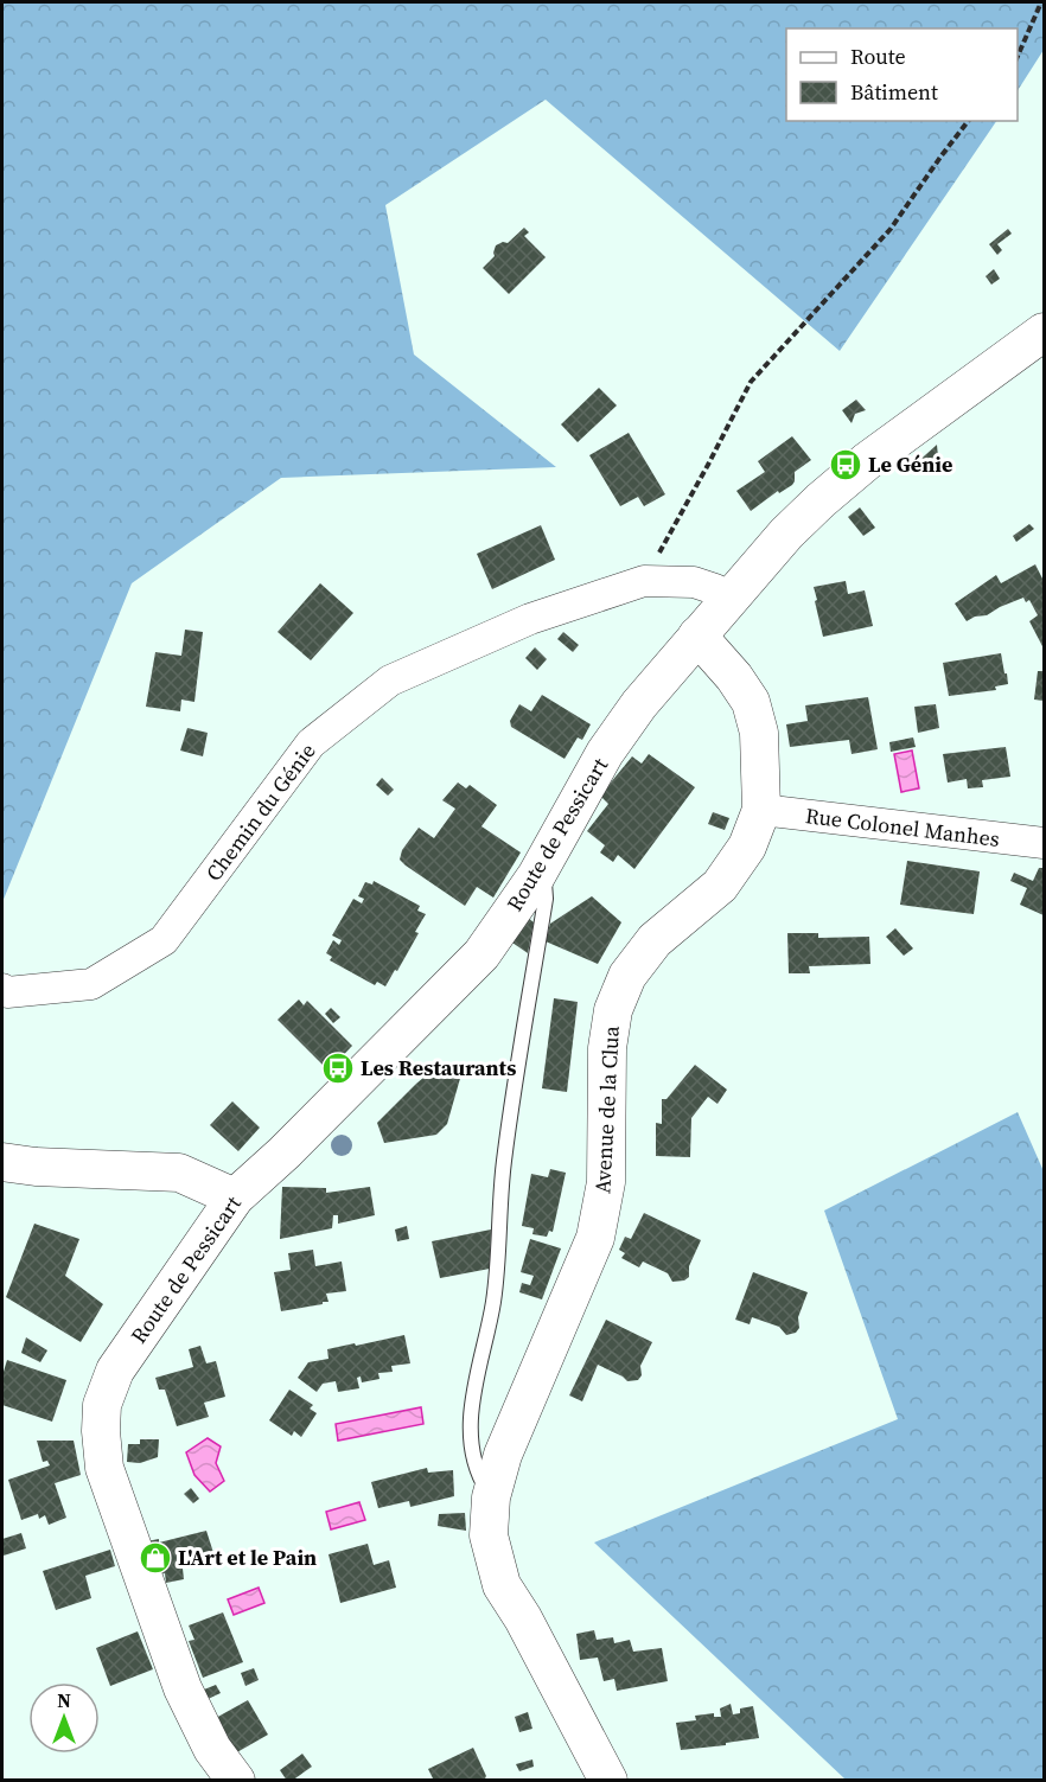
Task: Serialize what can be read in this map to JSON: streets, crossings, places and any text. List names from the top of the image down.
{
  "streets": {
    "street": [
      "Chemin du Génie",
      "Rue Colonel Manhes",
      "Route de Pessicart",
      "Avenue de la Clua"
    ]
  },
  "crossings": [
    ["Chemin du Génie", "Route de Pessicart"],
    ["Rue Colonel Manhes", "Avenue de la Clua"],
    ["Route de Pessicart", "Avenue de la Clua"]
  ],
  "places": {
    "bus stop": ["Le Génie", "Les Restaurants"],
    "shop": ["L'Art et le Pain"]
  },
  "legend": ["Route", "Bâtiment"],
  "north": "top"
}
